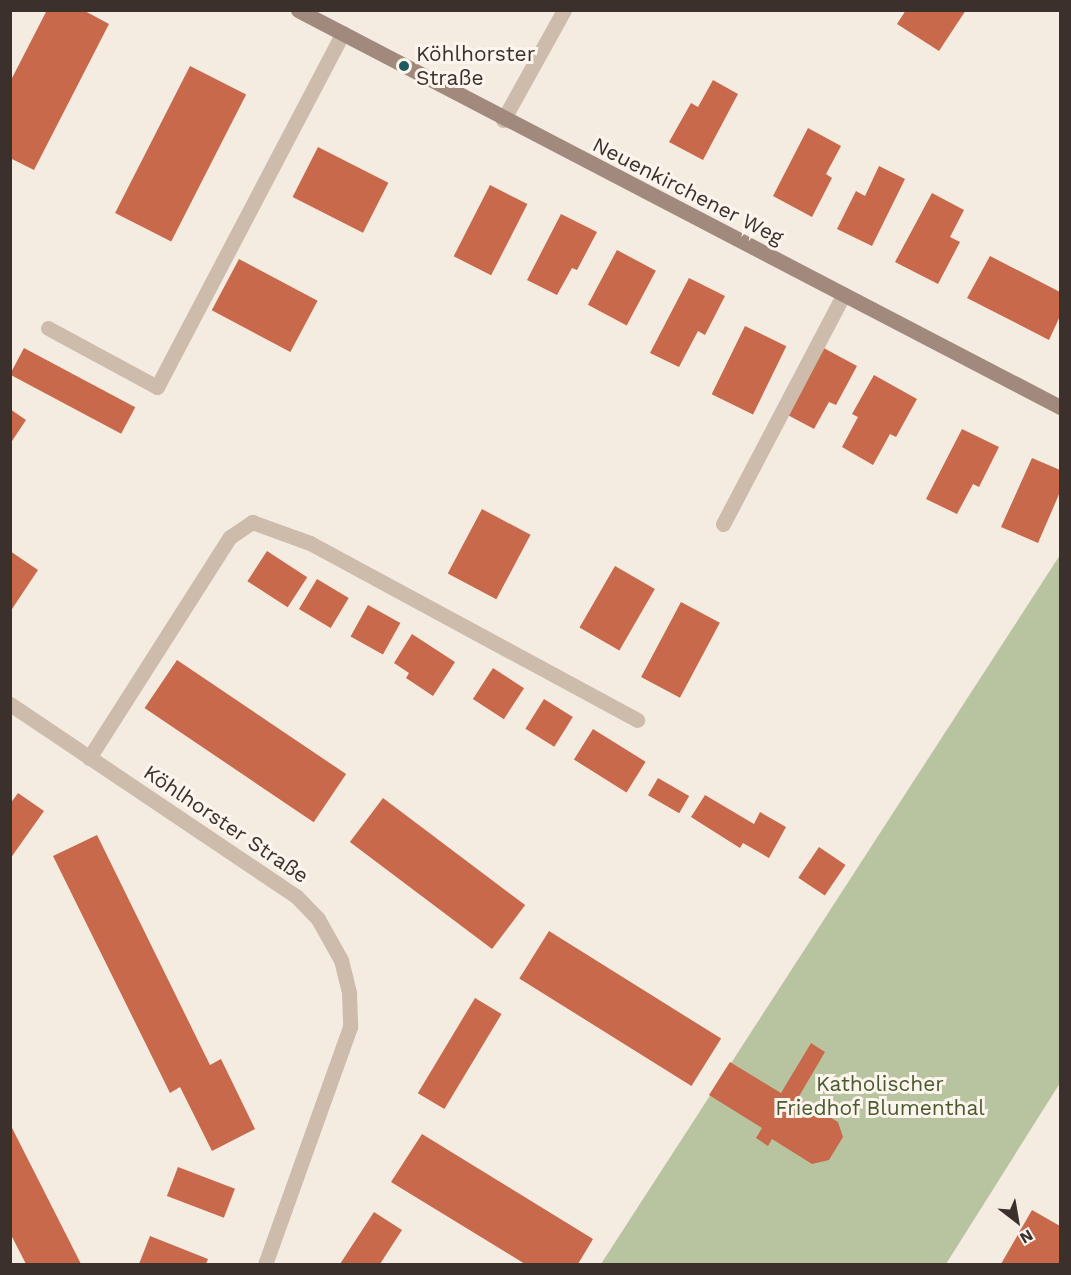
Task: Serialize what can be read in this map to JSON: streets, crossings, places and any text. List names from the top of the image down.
{
  "streets": {
    "street": ["Neuenkirchener Weg", "Köhlhorster Straße"]
  },
  "parks": ["Katholischer Friedhof Blumenthal"],
  "places": ["Köhlhorster Straße"],
  "north": "bottom right"
}
